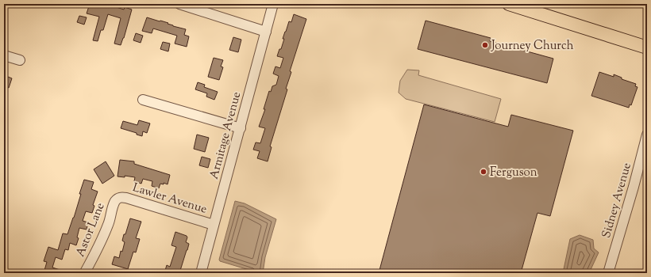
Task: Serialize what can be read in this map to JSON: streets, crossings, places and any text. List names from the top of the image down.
{
  "streets": {
    "street": [
      "Armitage Avenue",
      "Lawler Avenue",
      "Sidney Avenue",
      "Astor Lane"
    ]
  },
  "crossings": [
    ["Armitage Avenue", "Lawler Avenue"],
    ["Lawler Avenue", "Astor Lane"]
  ],
  "places": ["Journey Church", "Ferguson"]
}
